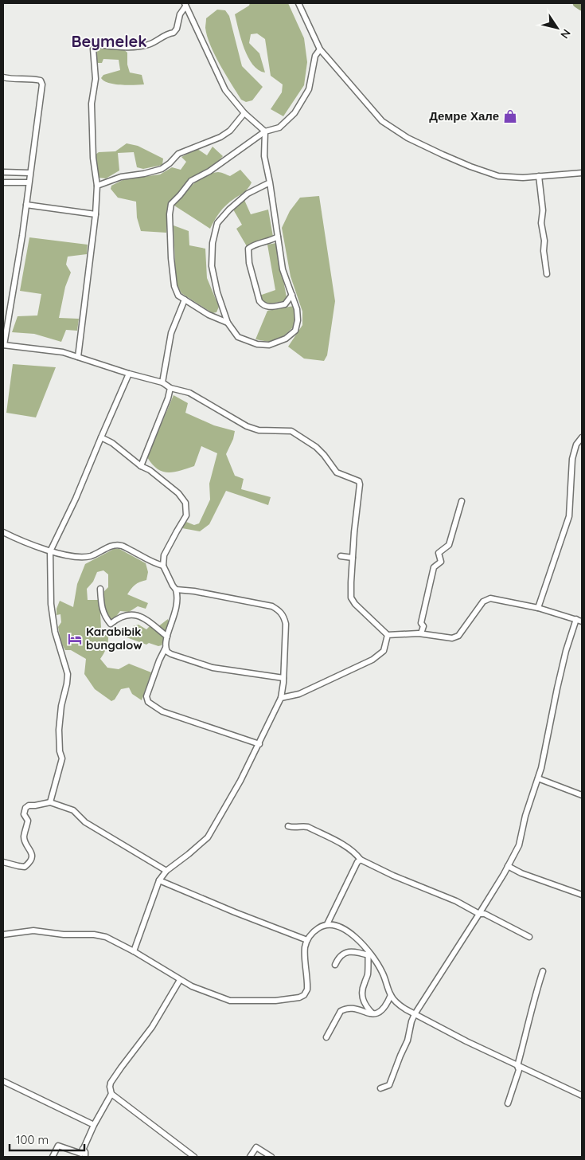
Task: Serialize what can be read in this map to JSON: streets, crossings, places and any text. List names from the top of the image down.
{
  "districts": ["Beymelek"],
  "places": {
    "shop": ["Демре Хале"],
    "hotel": ["Karabibik bungalow"]
  },
  "scale_bar": "100 m",
  "north": "bottom right"
}
